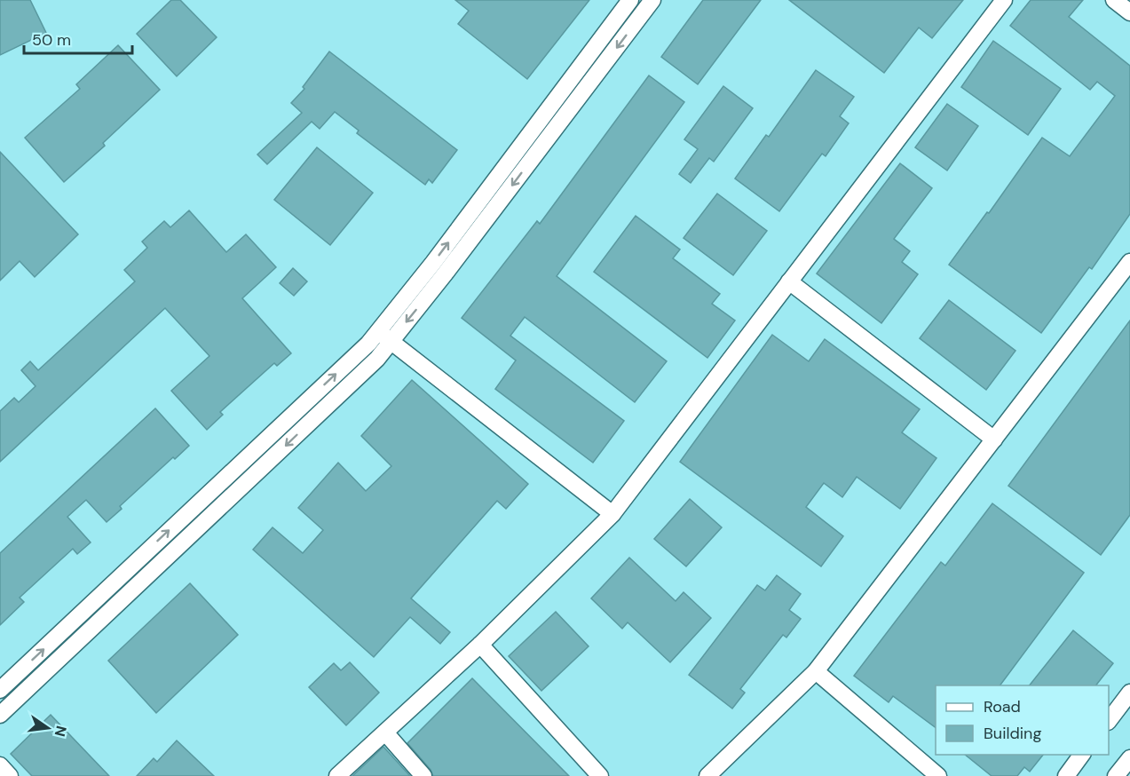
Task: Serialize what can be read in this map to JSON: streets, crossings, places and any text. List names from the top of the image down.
{
  "legend": ["Road", "Building"],
  "scale_bar": "50 m",
  "north": "right"
}
